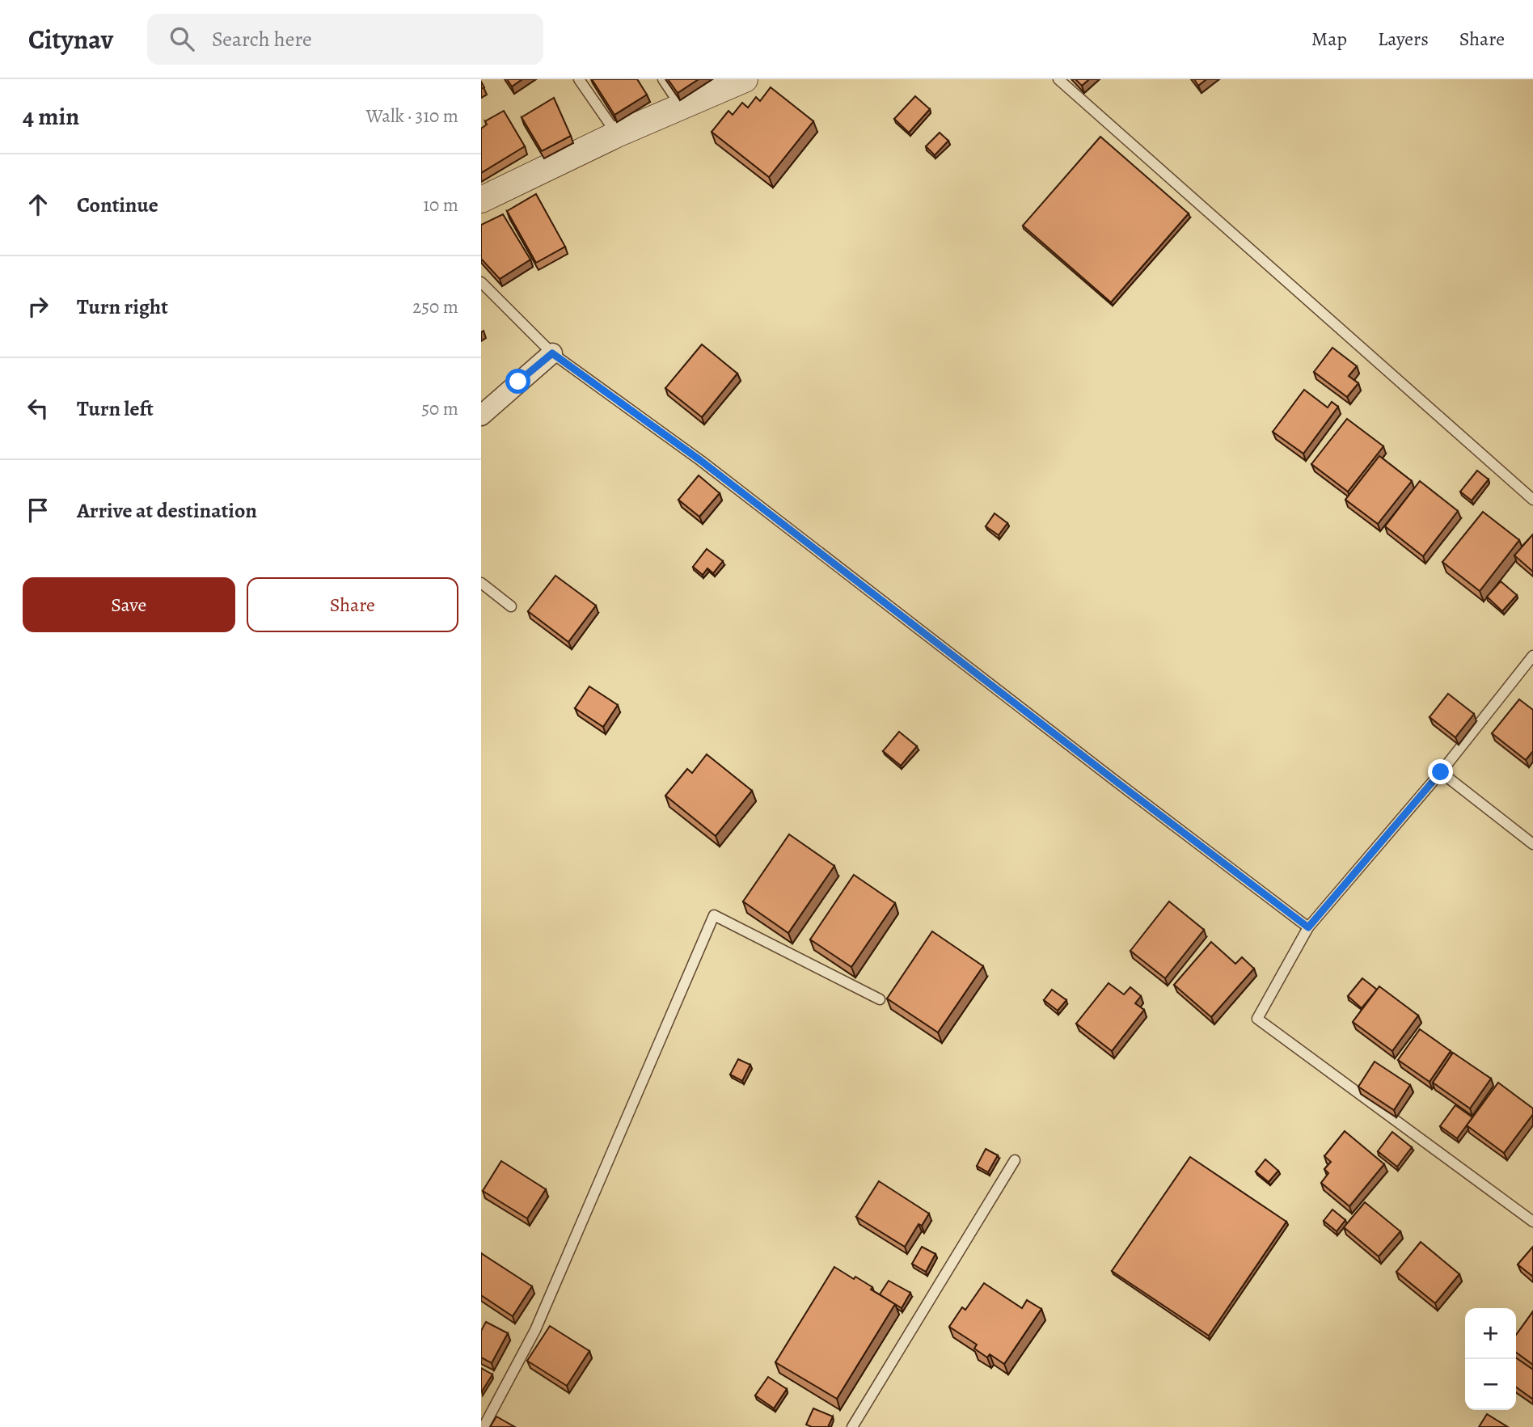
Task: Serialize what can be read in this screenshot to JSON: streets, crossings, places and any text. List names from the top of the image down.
{
  "page": {
    "header": "Citynav",
    "search": "Search here",
    "nav": ["Map", "Layers", "Share"],
    "heading": ["4 min", "Walk · 310 m"],
    "list": [
      ["Continue", "10 m"],
      ["Turn right", "250 m"],
      ["Turn left", "50 m"],
      "Arrive at destination"
    ],
    "buttons": ["Save", "Share"],
    "map_buttons": ["+", "−"]
  }
}
